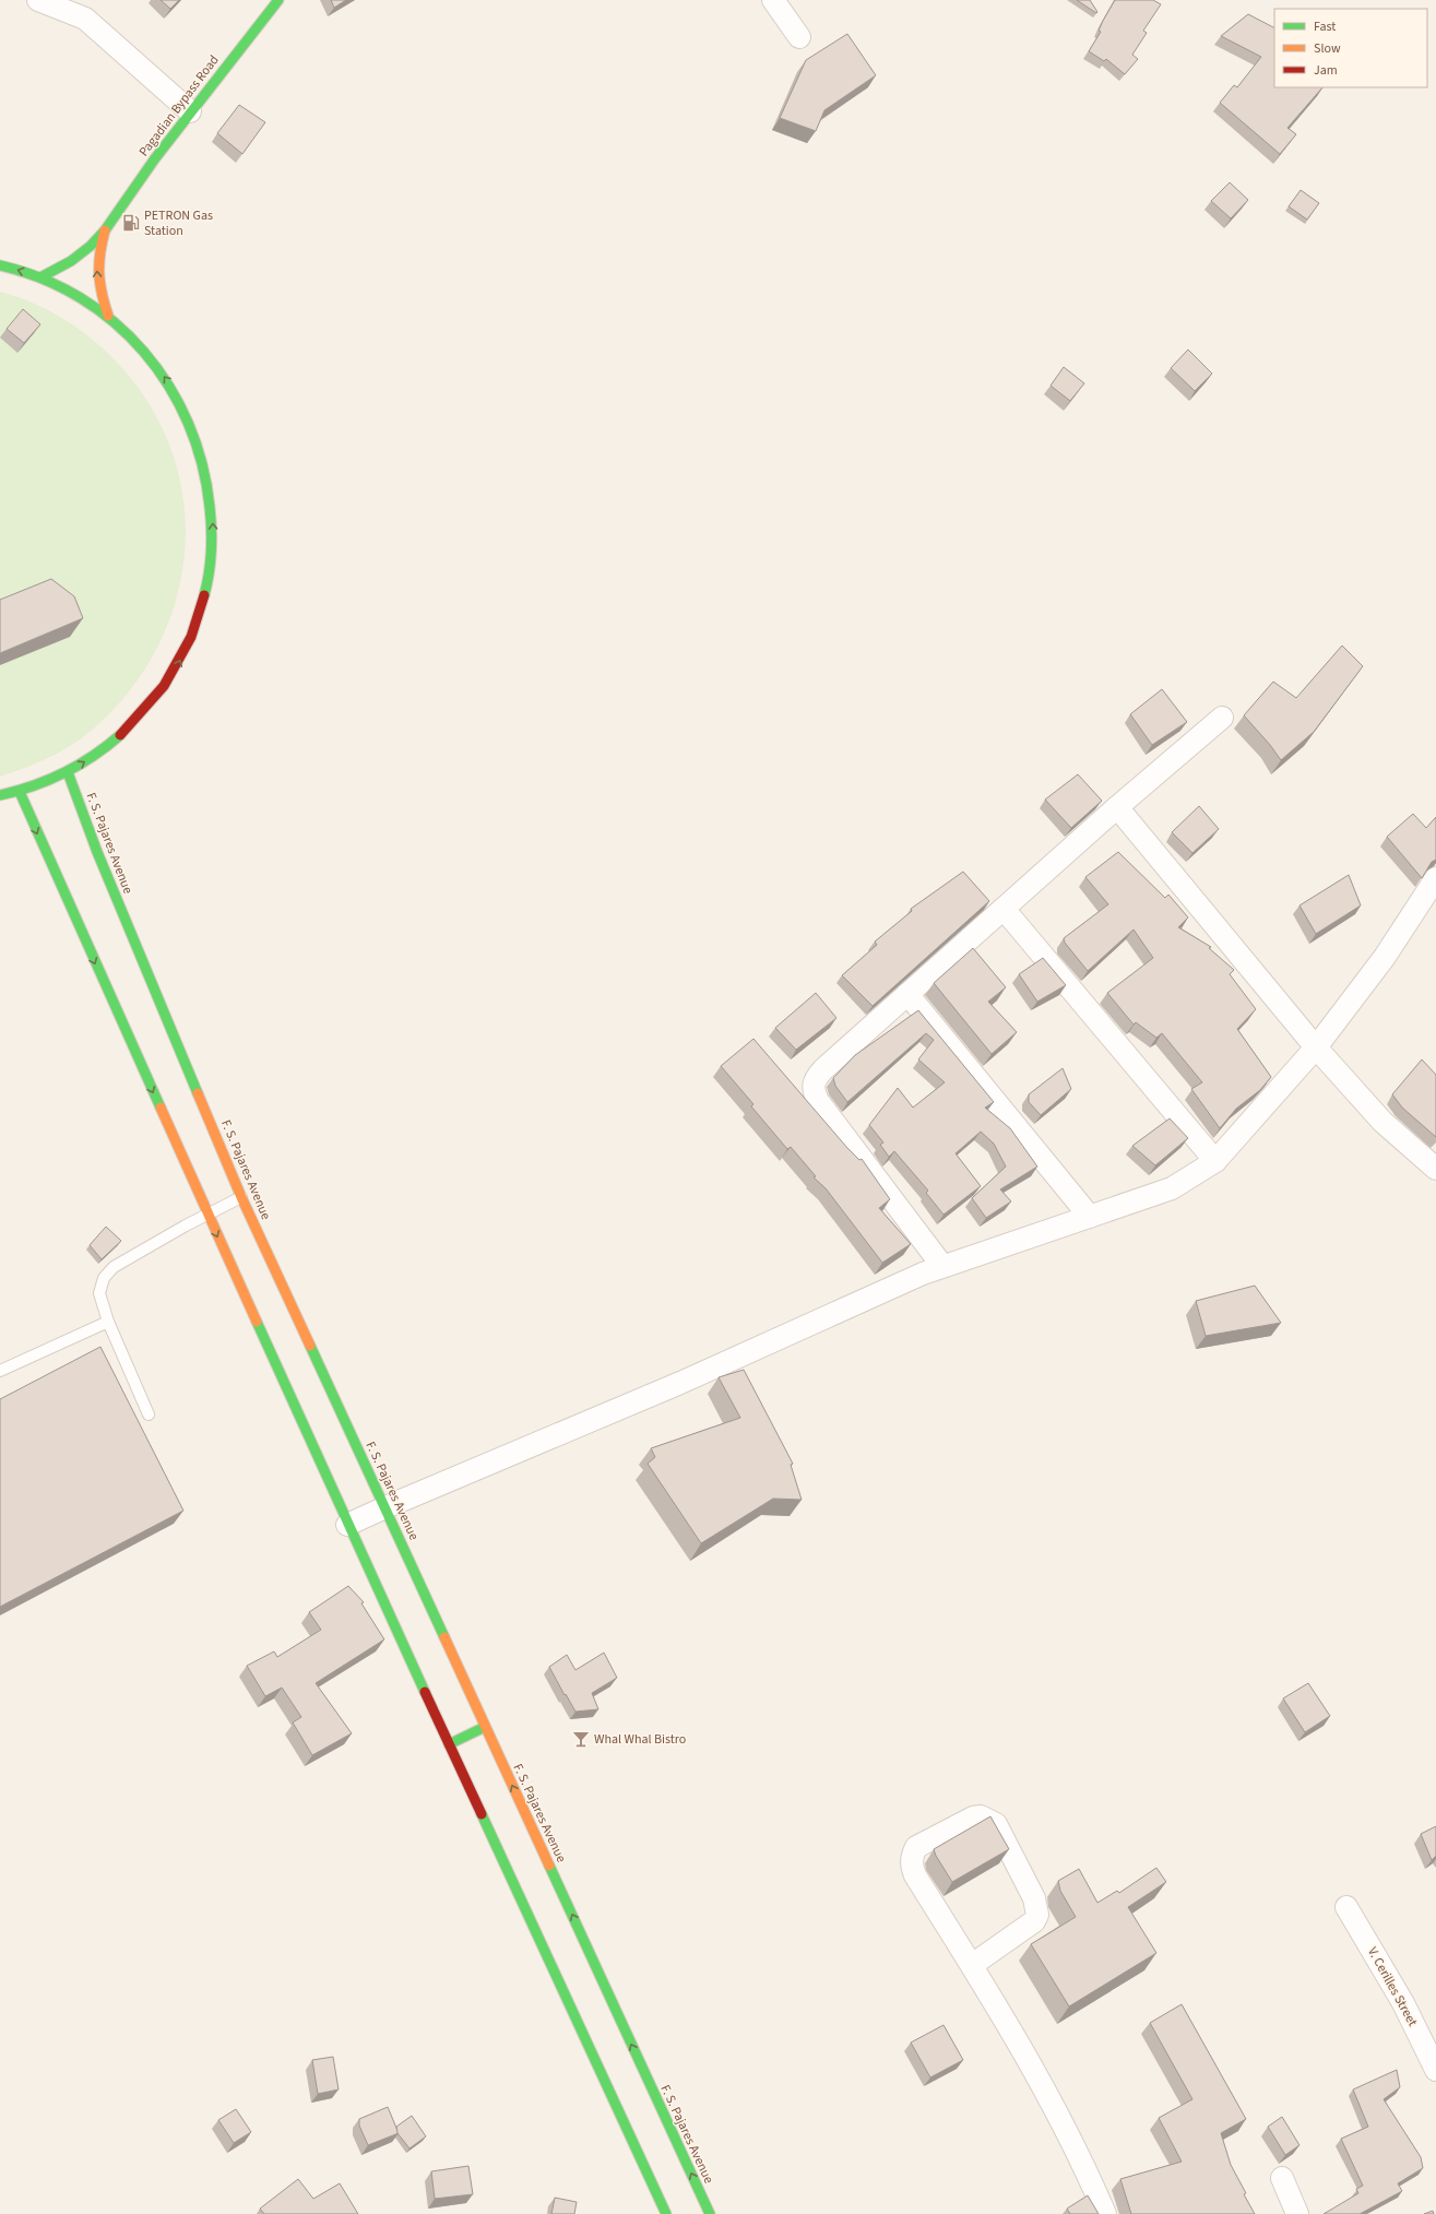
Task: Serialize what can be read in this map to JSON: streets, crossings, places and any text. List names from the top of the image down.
{
  "streets": {
    "main road": ["Pagadian Bypass Road", "F. S. Pajares Avenue"],
    "street": ["V. Cerilles Street"]
  },
  "places": {
    "fuel station": ["PETRON Gas Station"],
    "bar": ["Whal Whal Bistro"]
  },
  "legend": ["Fast", "Slow", "Jam"]
}
